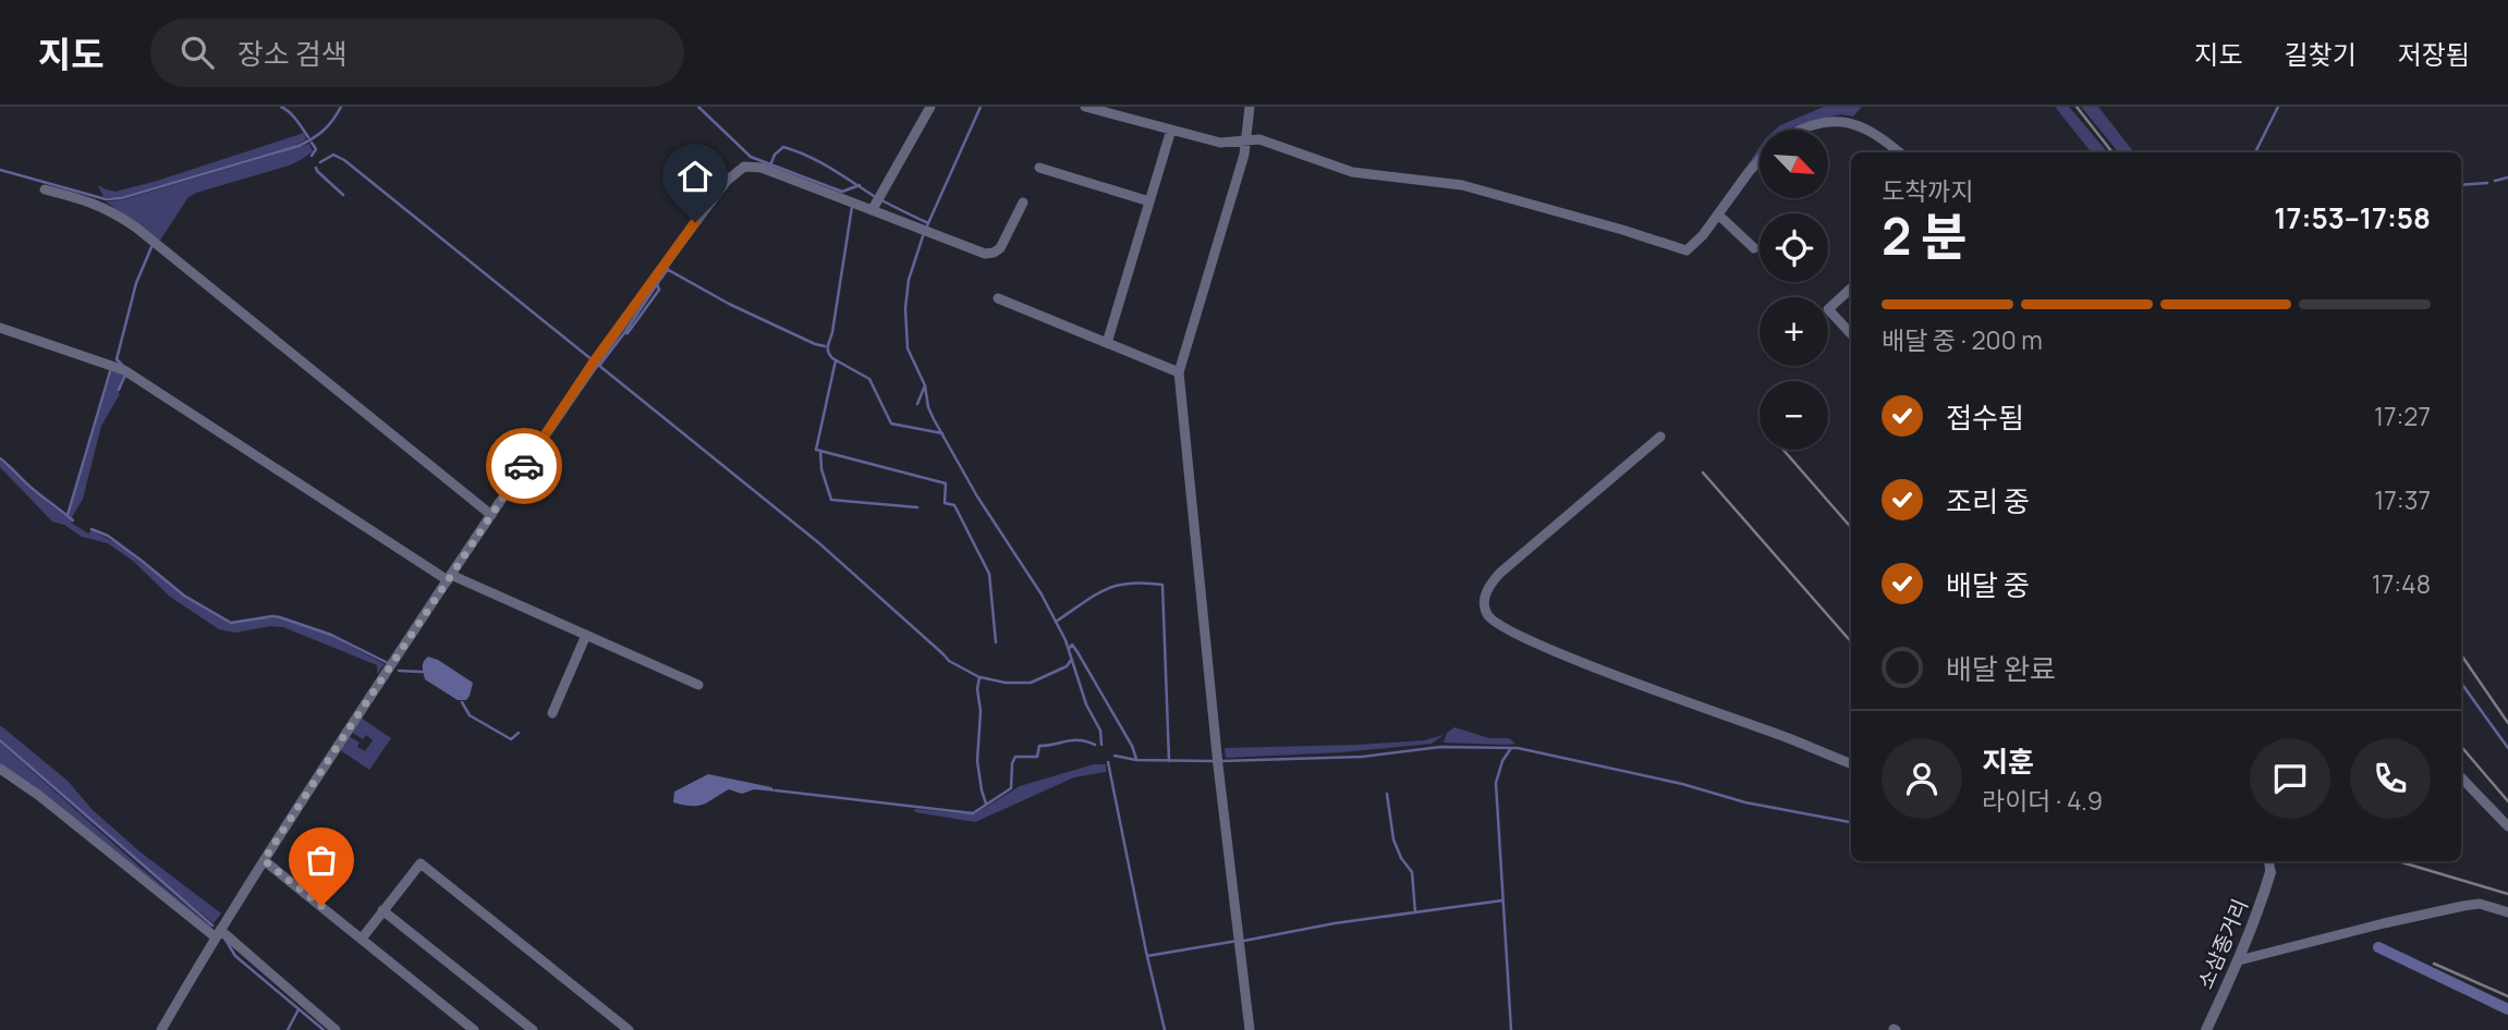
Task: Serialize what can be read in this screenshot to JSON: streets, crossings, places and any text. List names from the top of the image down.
{
  "streets": {
    "street": ["소삼종거리"]
  },
  "north": "bottom right",
  "page": {
    "header": "지도",
    "search": "장소 검색",
    "nav": ["지도", "길찾기", "저장됨"],
    "map_buttons": ["+", "−"],
    "heading": ["2 분", "도착까지", "17:53–17:58"],
    "panel": ["지훈", "라이더 · 4.9"],
    "bar": "배달 중 · 200 m",
    "list": [
      ["접수됨", "17:27"],
      ["조리 중", "17:37"],
      ["배달 중", "17:48"],
      "배달 완료"
    ]
  }
}
